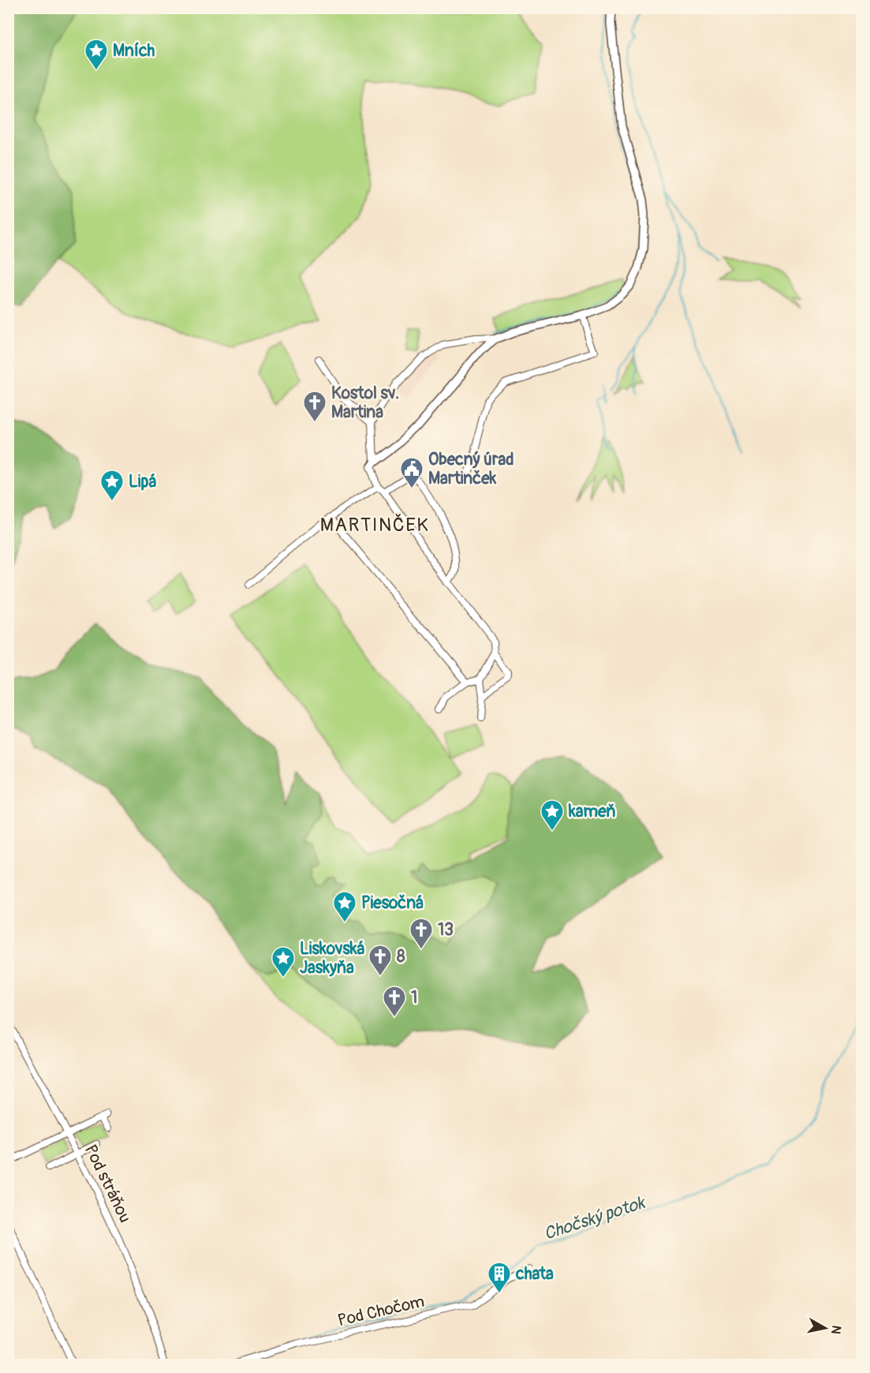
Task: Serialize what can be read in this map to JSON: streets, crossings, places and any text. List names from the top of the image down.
{
  "streets": {
    "street": ["Pod stráňou", "Pod Chočom"]
  },
  "districts": ["MARTINČEK"],
  "water": ["Chočský potok"],
  "places": {
    "place": [
      "Mních",
      "Lipá",
      "kameň",
      "Piesočná",
      "Liskovská Jaskyňa"
    ],
    "church": [
      "Kostol sv. Martina",
      "13",
      "8",
      "1"
    ],
    "public building": ["Obecný úrad Martinček"],
    "building": ["chata"]
  },
  "north": "right"
}
